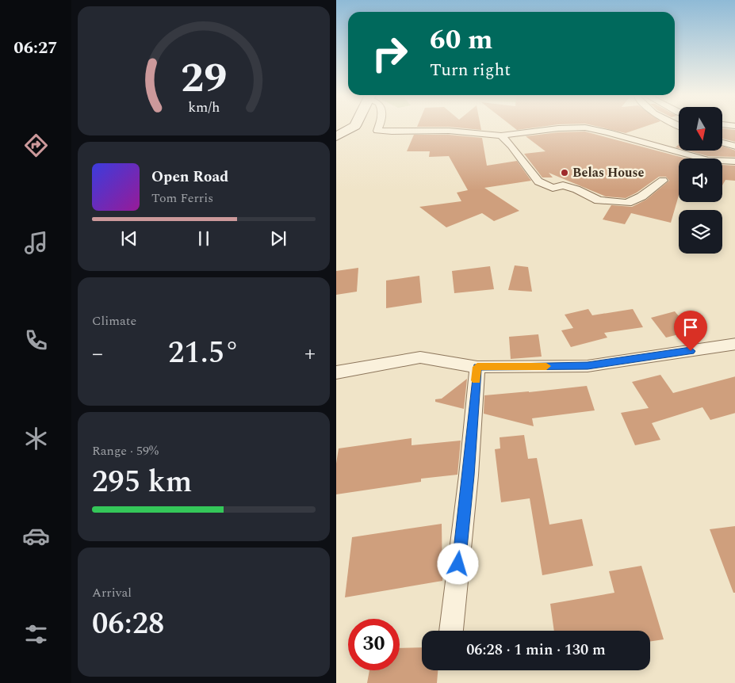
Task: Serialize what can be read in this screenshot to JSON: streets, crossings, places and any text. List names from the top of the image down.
{
  "places": ["Belas House"],
  "north": "bottom",
  "page": {
    "tabs": "06:27",
    "turn": ["60 m", "Turn right"],
    "song": ["Open Road", "Tom Ferris"],
    "tile": [
      "Climate",
      ["Range · 59%", "295 km"],
      ["Arrival", "06:28"]
    ],
    "heat": ["−", "21.5°", "+"],
    "limit": "30",
    "trip": "06:28 · 1 min · 130 m",
    "gauge": ["29", "km/h"]
  }
}
